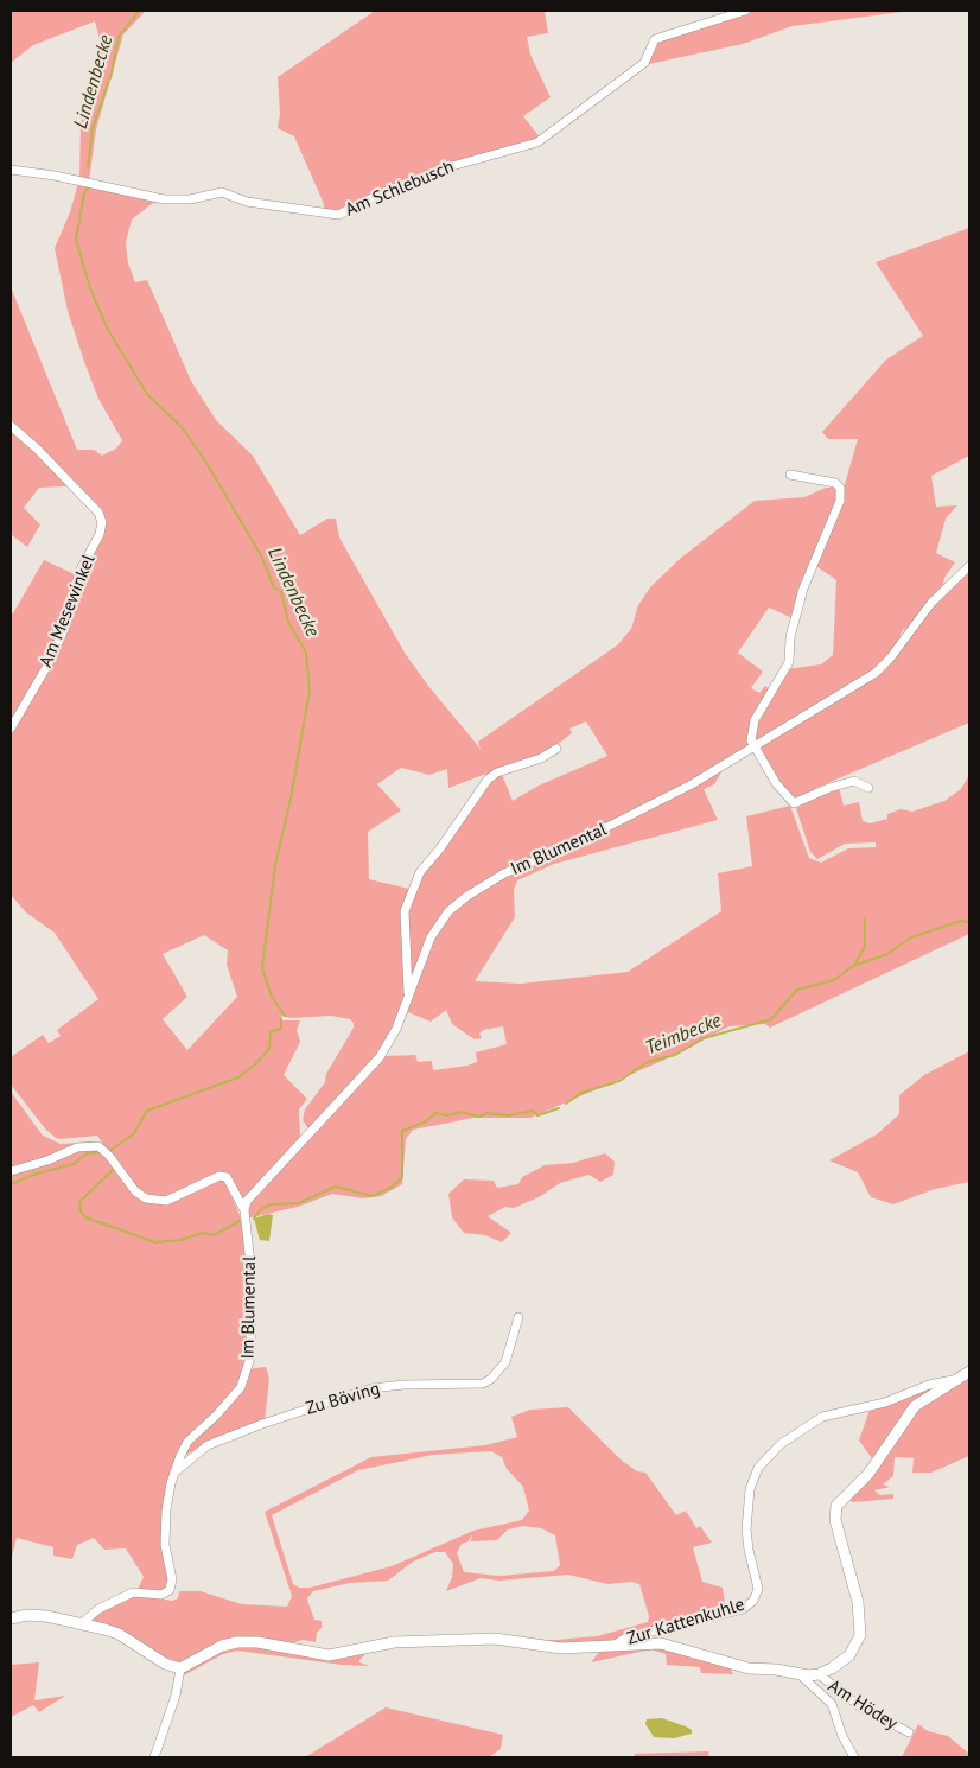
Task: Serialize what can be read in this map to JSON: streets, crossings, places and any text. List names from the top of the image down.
{
  "streets": {
    "street": [
      "Am Schlebusch",
      "Am Mesewinkel",
      "Im Blumental",
      "Zu Böving",
      "Zur Kattenkuhle",
      "Am Hödey"
    ]
  },
  "crossings": [
    ["Im Blumental", "Zu Böving"]
  ],
  "water": ["Lindenbecke", "Teimbecke"]
}
